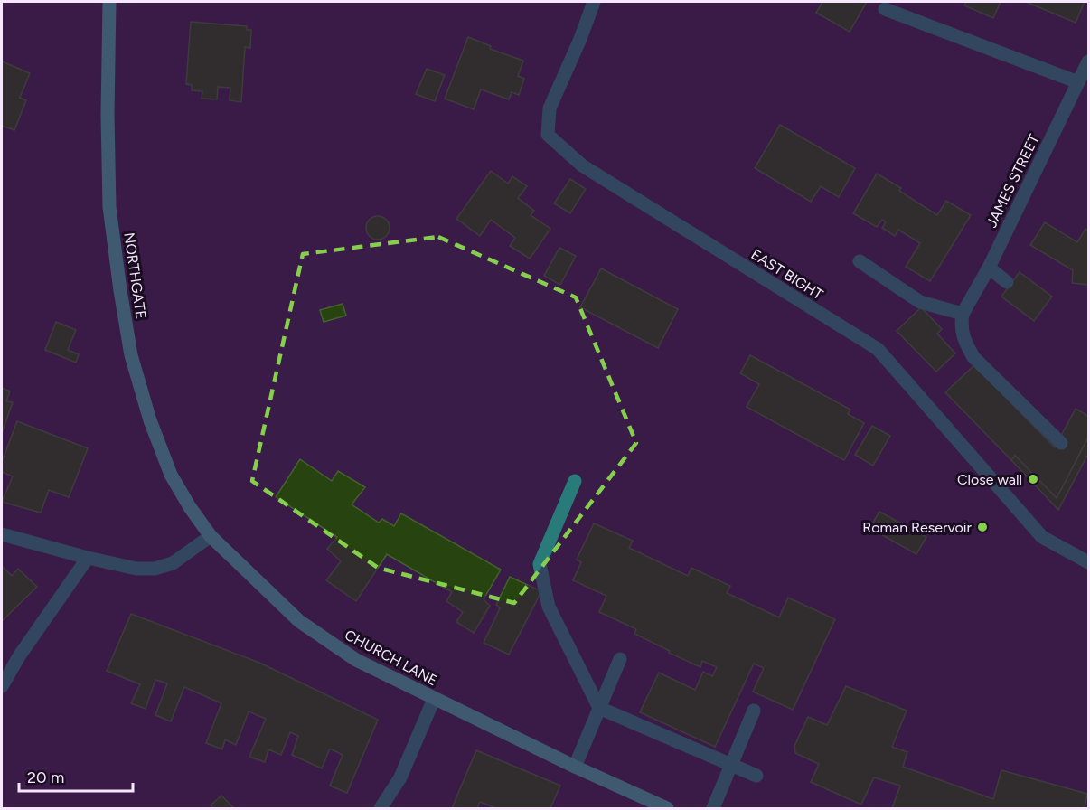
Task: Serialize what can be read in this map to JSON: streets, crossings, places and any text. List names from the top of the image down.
{
  "streets": {
    "street": [
      "JAMES STREET",
      "EAST BIGHT",
      "NORTHGATE",
      "CHURCH LANE"
    ]
  },
  "crossings": [
    ["NORTHGATE", "CHURCH LANE"]
  ],
  "places": ["Close wall", "Roman Reservoir"],
  "scale_bar": "20 m"
}
